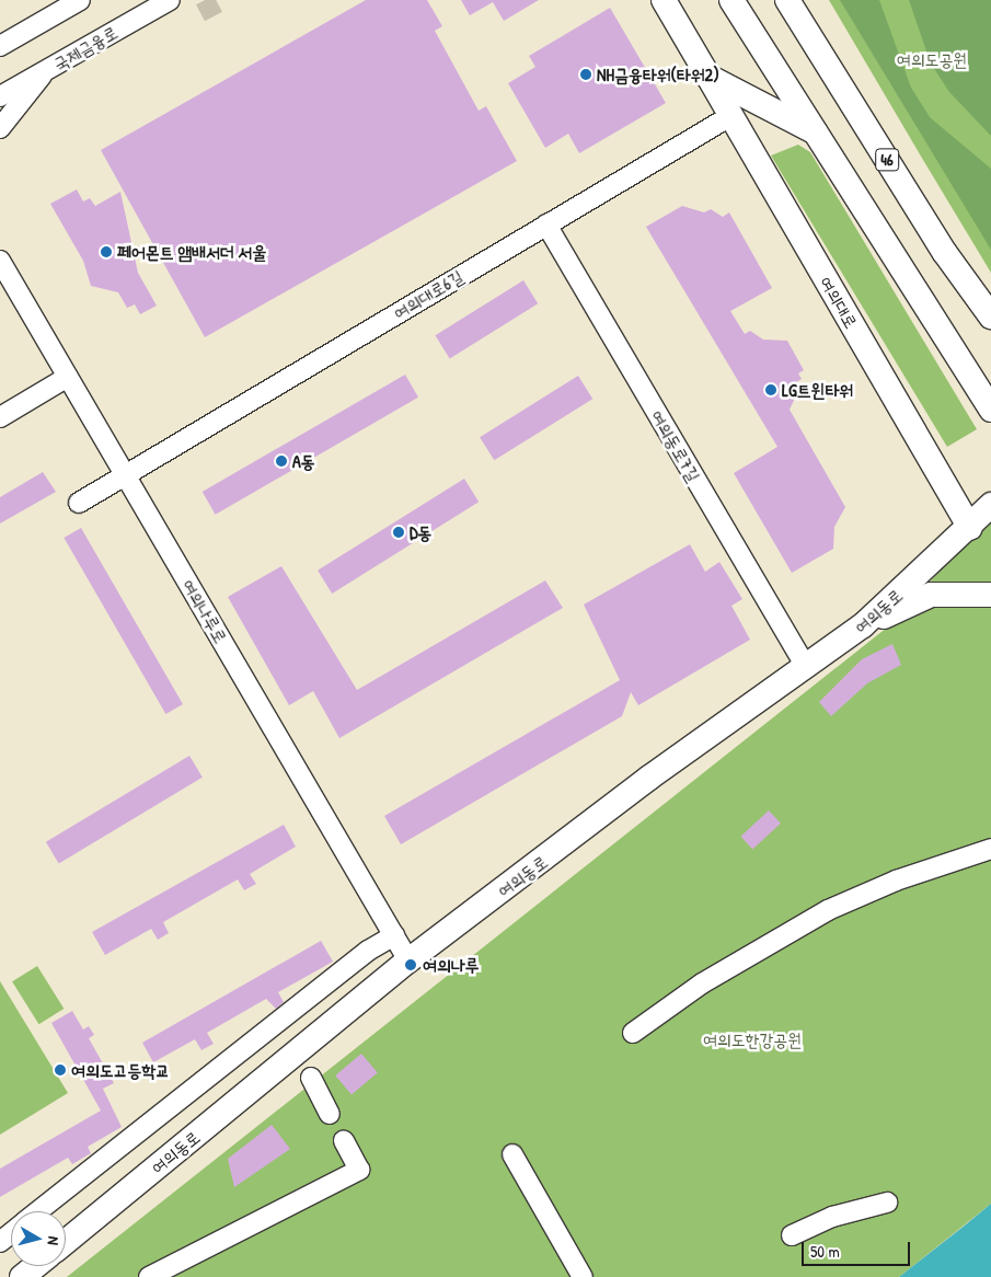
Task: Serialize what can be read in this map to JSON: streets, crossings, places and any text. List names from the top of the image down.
{
  "streets": {
    "main road": ["46", "여의대로", "여의동로"],
    "street": [
      "국제금융로",
      "여의대로6길",
      "여의동로7길",
      "여의나루로"
    ]
  },
  "crossings": [
    ["여의대로6길", "여의대로"],
    ["여의대로6길", "여의동로7길"],
    ["여의대로6길", "여의나루로"],
    ["여의대로", "여의동로"],
    ["여의동로7길", "여의동로"],
    ["여의나루로", "여의동로"]
  ],
  "parks": ["여의도공원", "여의도한강공원"],
  "places": [
    "NH금융타워(타워2)",
    "페어몬트 앰배서더 서울",
    "LG트윈타워",
    "A동",
    "D동",
    "여의나루",
    "여의도고등학교"
  ],
  "scale_bar": "50 m",
  "north": "right"
}
